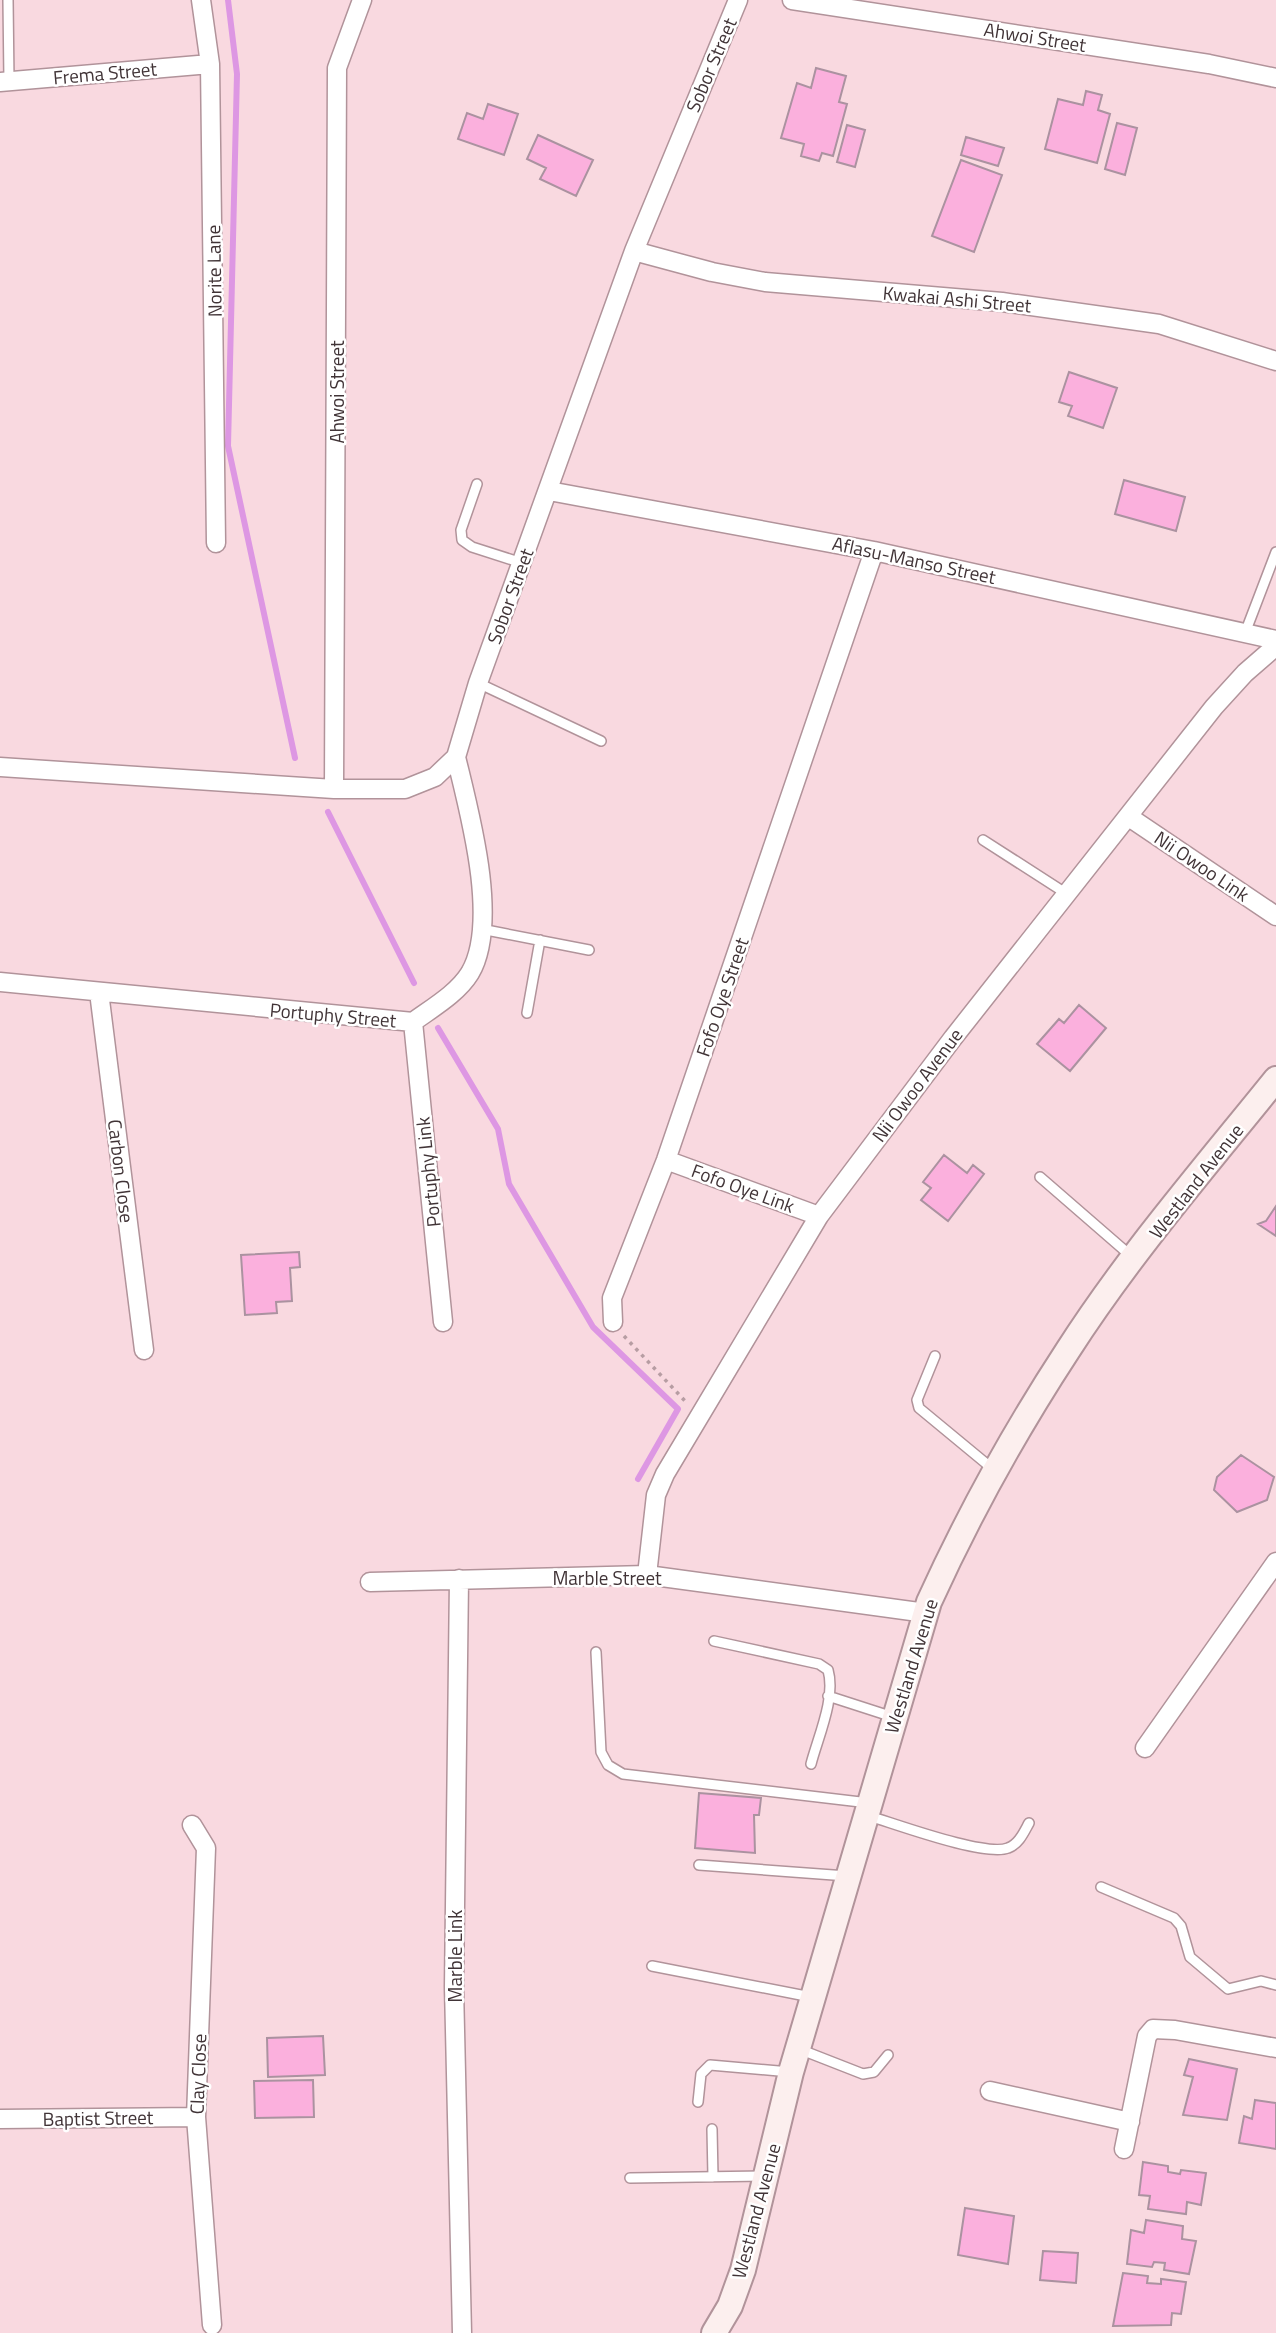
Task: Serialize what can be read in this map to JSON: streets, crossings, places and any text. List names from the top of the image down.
{
  "streets": {
    "street": [
      "Ahwoi Street",
      "Sobor Street",
      "Frema Street",
      "Norite Lane",
      "Kwakai Ashi Street",
      "Aflasu-Manso Street",
      "Nii Owoo Link",
      "Fofo Oye Street",
      "Portuphy Street",
      "Nii Owoo Avenue",
      "Carbon Close",
      "Portuphy Link",
      "Westland Avenue",
      "Fofo Oye Link",
      "Marble Street",
      "Marble Link",
      "Clay Close",
      "Baptist Street"
    ]
  },
  "crossings": [
    ["Sobor Street", "Kwakai Ashi Street"],
    ["Sobor Street", "Aflasu-Manso Street"],
    ["Sobor Street", "Portuphy Street"],
    ["Frema Street", "Norite Lane"],
    ["Aflasu-Manso Street", "Fofo Oye Street"],
    ["Nii Owoo Link", "Nii Owoo Avenue"],
    ["Fofo Oye Street", "Fofo Oye Link"],
    ["Portuphy Street", "Carbon Close"],
    ["Portuphy Street", "Portuphy Link"],
    ["Nii Owoo Avenue", "Fofo Oye Link"],
    ["Nii Owoo Avenue", "Marble Street"],
    ["Westland Avenue", "Marble Street"],
    ["Marble Street", "Marble Link"],
    ["Clay Close", "Baptist Street"]
  ]
}
